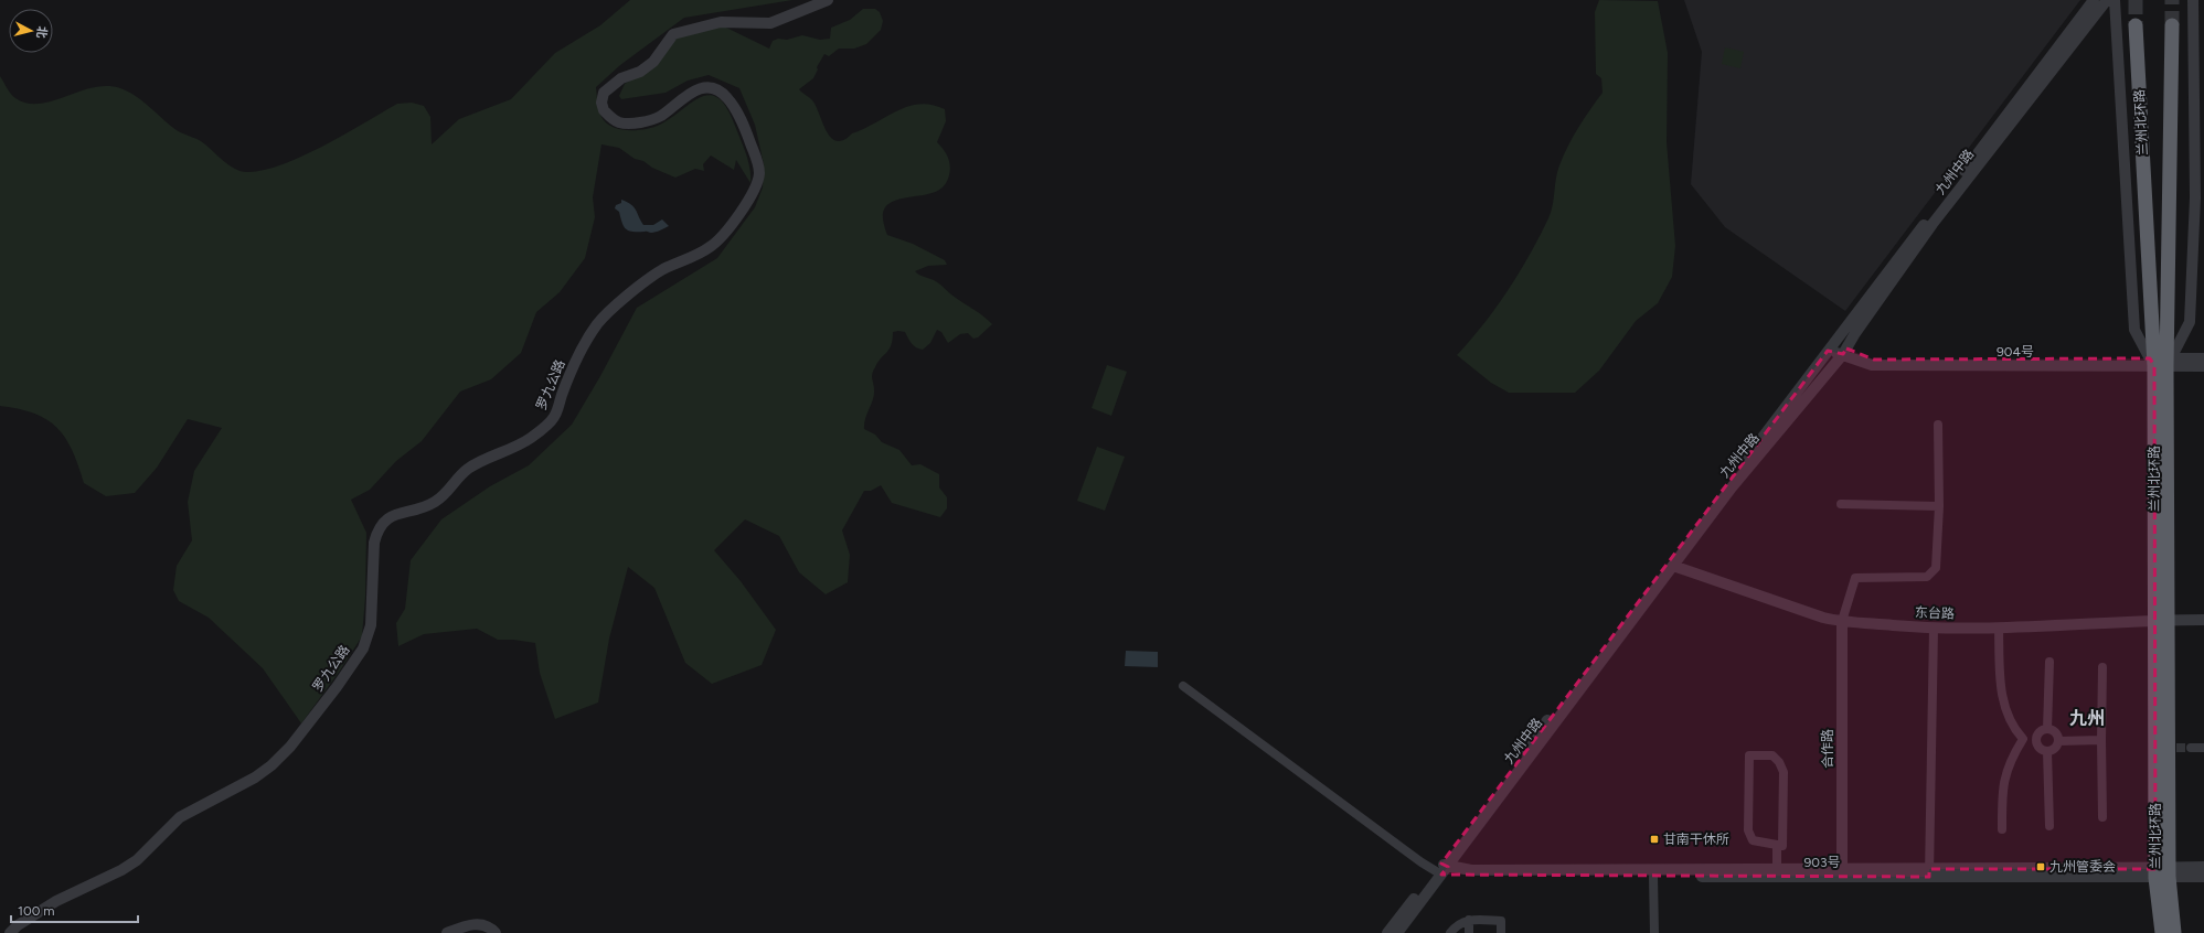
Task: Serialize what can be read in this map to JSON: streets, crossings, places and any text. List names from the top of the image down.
{
  "streets": {
    "highway": ["兰州北环路"],
    "street": [
      "九州中路",
      "904号",
      "罗九公路",
      "东台路",
      "合作路",
      "903号"
    ]
  },
  "crossings": [
    ["兰州北环路", "904号"],
    ["兰州北环路", "东台路"],
    ["兰州北环路", "903号"],
    ["九州中路", "904号"],
    ["九州中路", "东台路"],
    ["九州中路", "903号"],
    ["东台路", "合作路"],
    ["合作路", "903号"]
  ],
  "districts": ["九州"],
  "places": {
    "transit": ["甘南干休所", "九州管委会"]
  },
  "scale_bar": "100 m",
  "north": "right"
}
